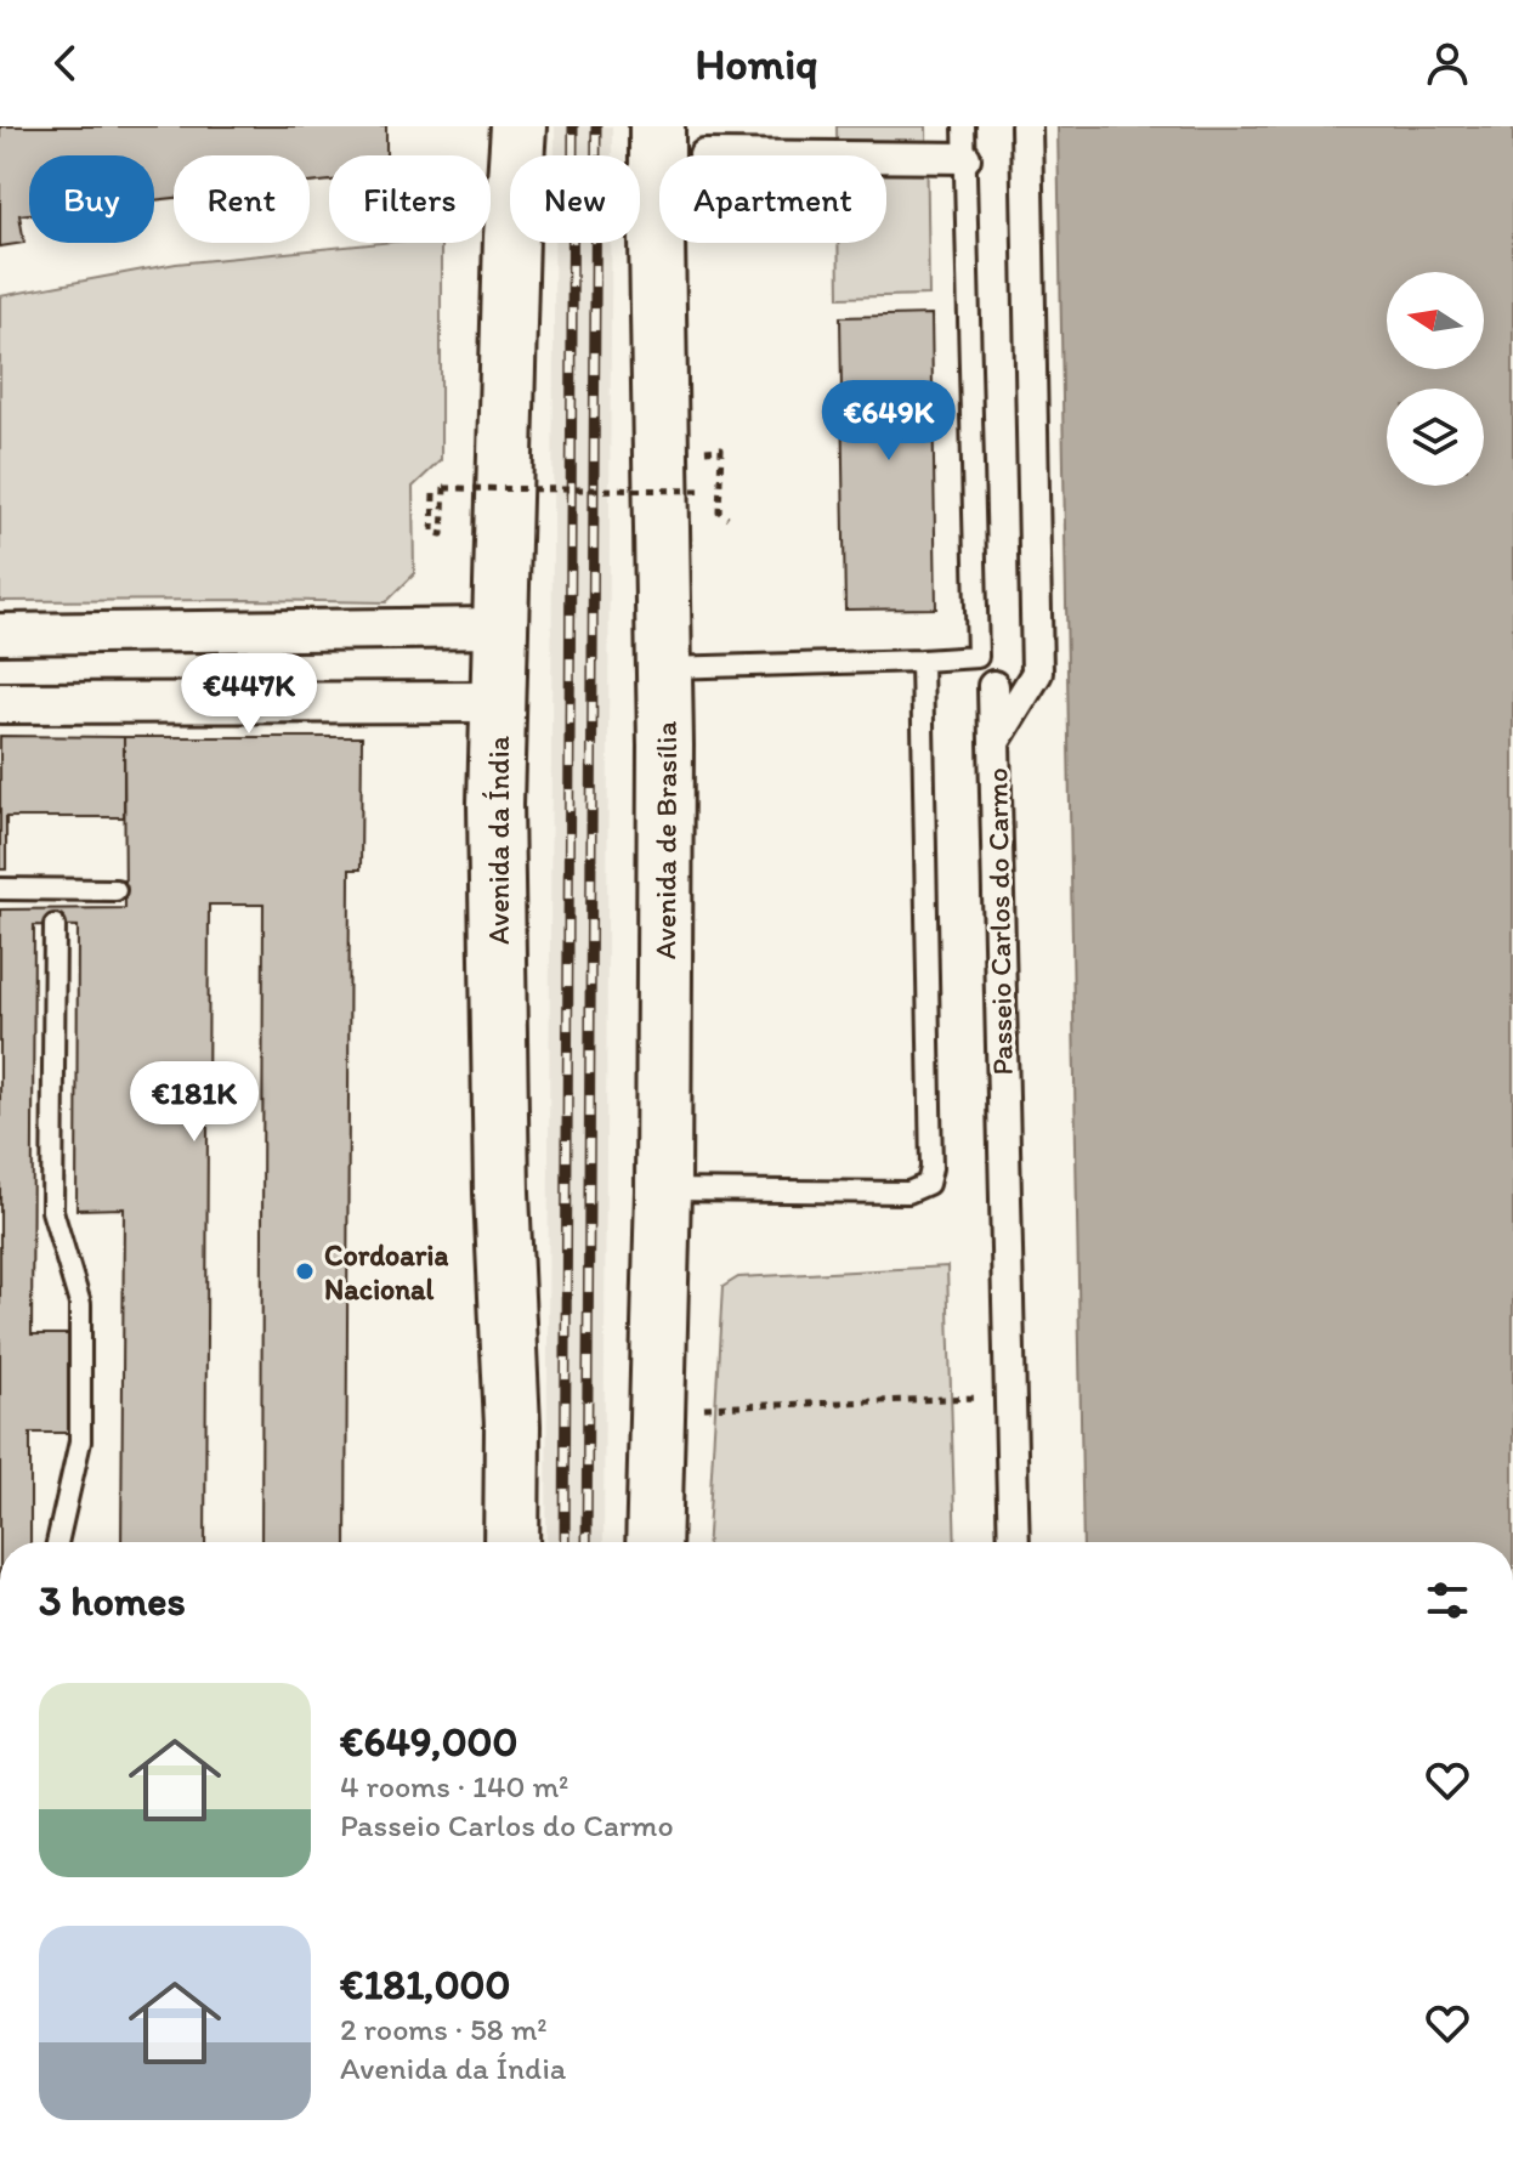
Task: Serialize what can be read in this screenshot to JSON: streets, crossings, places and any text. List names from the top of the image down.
{
  "streets": {
    "main road": ["Avenida da Índia", "Avenida de Brasília"],
    "street": ["Passeio Carlos do Carmo"]
  },
  "places": ["Cordoaria Nacional"],
  "north": "left",
  "page": {
    "header": "Homiq",
    "chip": [
      "Buy",
      "Rent",
      "Filters",
      "New",
      "Apartment"
    ],
    "price": ["€649K", "€447K", "€181K"],
    "heading": "3 homes",
    "list": [
      {
        "name": "€649,000",
        "note": "4 rooms · 140 m² · Passeio Carlos do Carmo"
      },
      {
        "name": "€181,000",
        "note": "2 rooms · 58 m² · Avenida da Índia"
      }
    ]
  }
}
